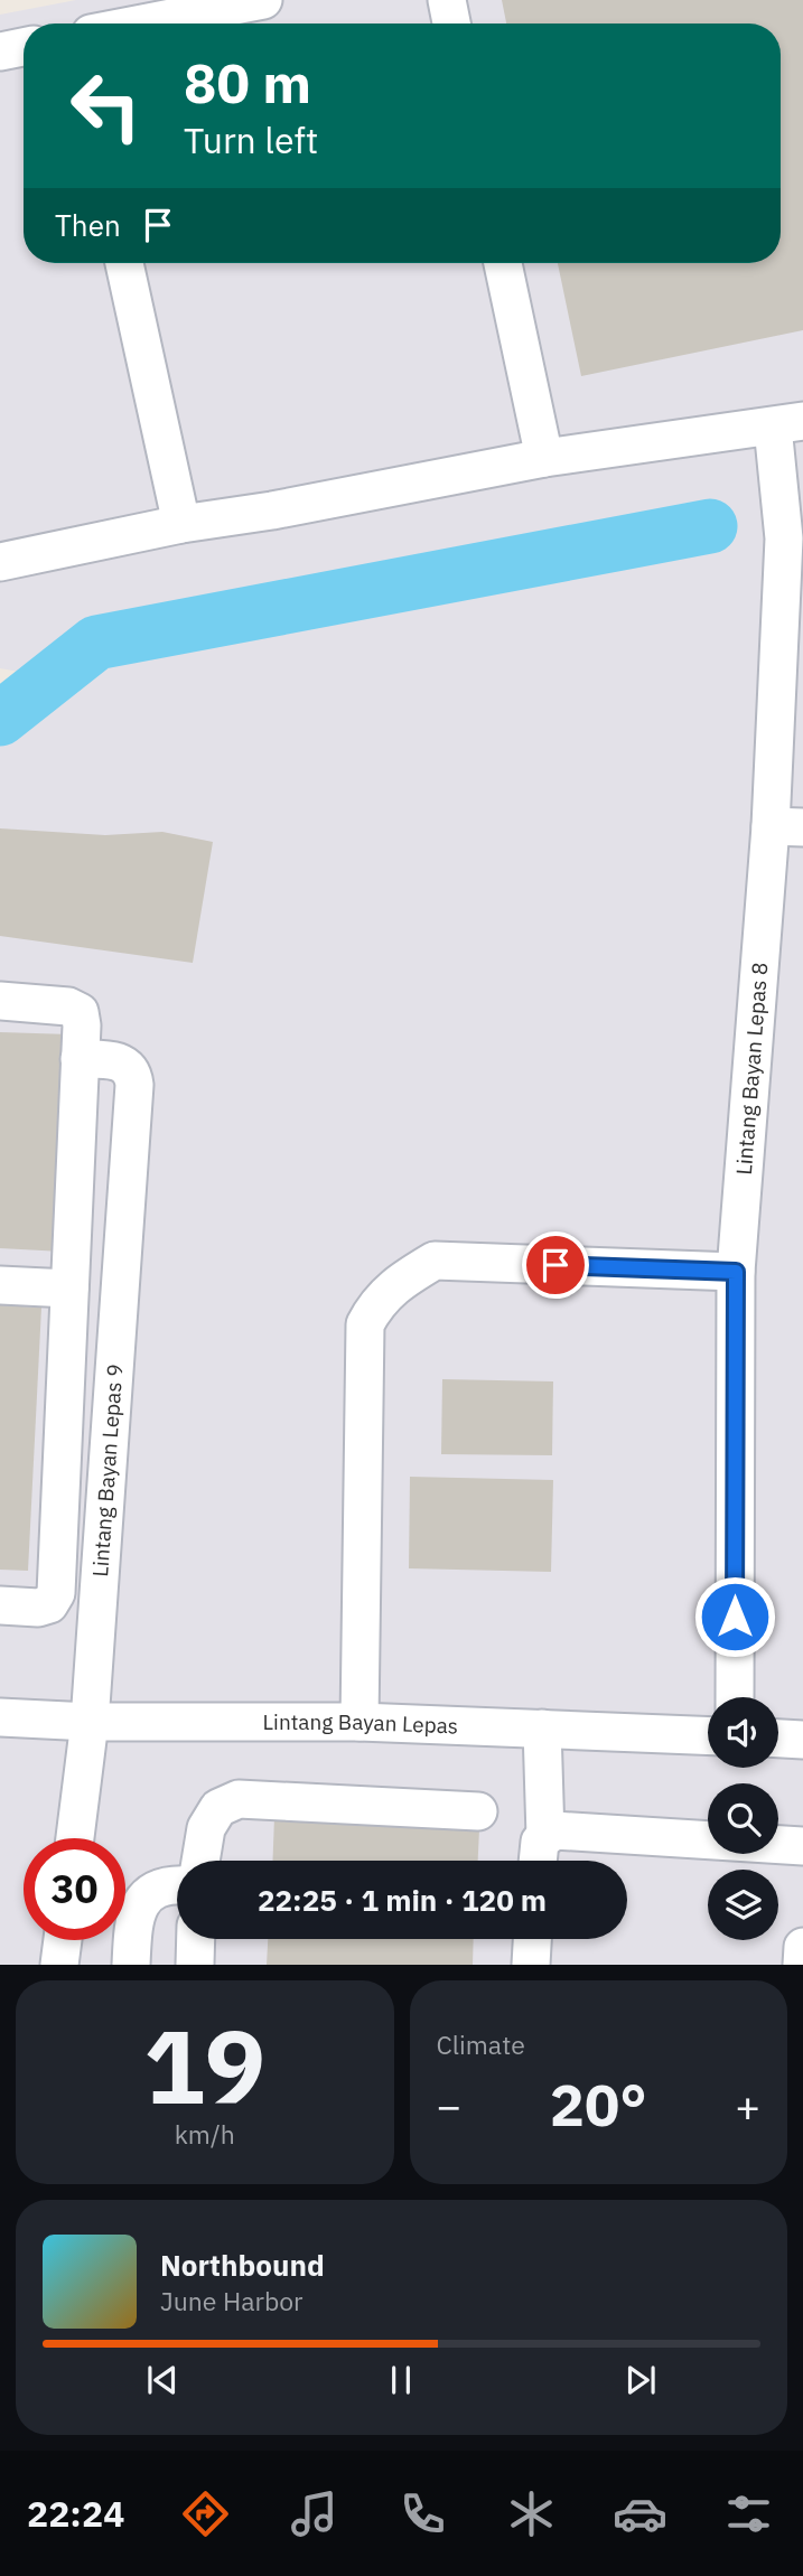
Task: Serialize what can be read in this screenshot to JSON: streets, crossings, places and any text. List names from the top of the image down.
{
  "streets": {
    "street": ["Lintang Bayan Lepas 8", "Lintang Bayan Lepas 9", "Lintang Bayan Lepas"]
  },
  "crossings": [
    ["Lintang Bayan Lepas 9", "Lintang Bayan Lepas"]
  ],
  "page": {
    "turn": ["80 m", "Turn left"],
    "then": "Then",
    "limit": "30",
    "trip": "22:25 · 1 min · 120 m",
    "tile": [
      ["19", "km/h"],
      "Climate"
    ],
    "heat": ["−", "20°", "+"],
    "song": ["Northbound", "June Harbor"],
    "tabs": "22:24"
  }
}
